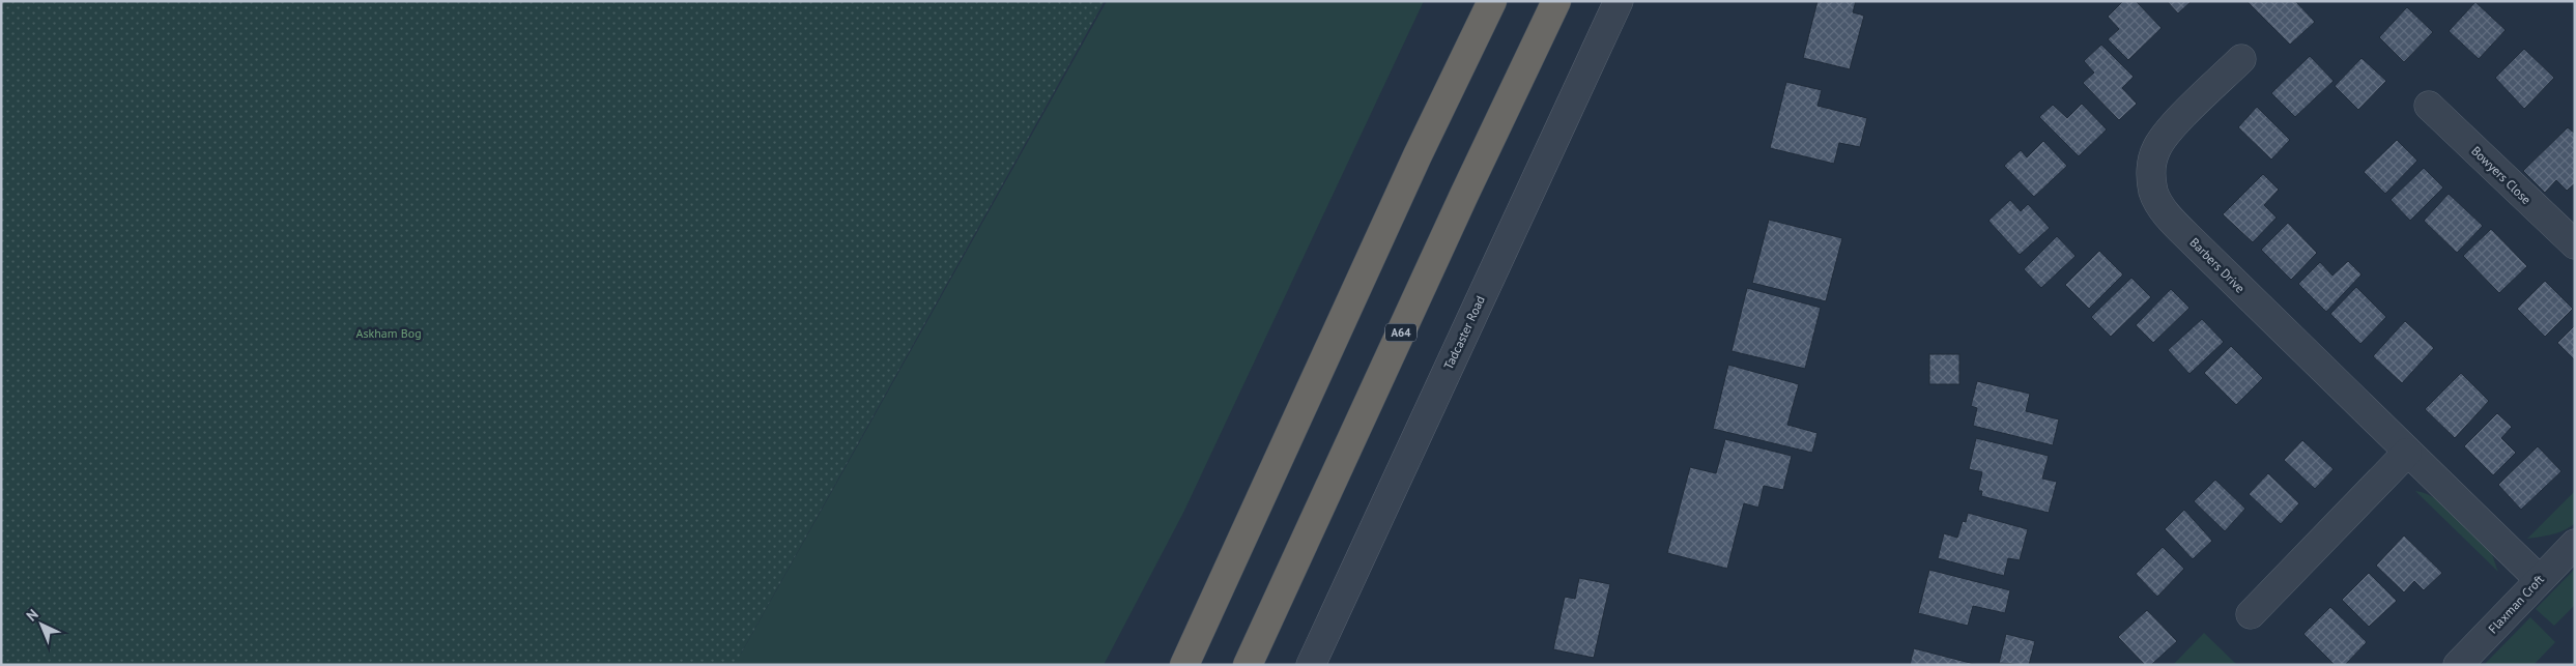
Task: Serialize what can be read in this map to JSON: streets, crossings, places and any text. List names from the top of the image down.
{
  "streets": {
    "highway": ["A64"],
    "street": [
      "Bowyers Close",
      "Barbers Drive",
      "Tadcaster Road",
      "Flaxman Croft"
    ]
  },
  "crossings": [
    ["Barbers Drive", "Flaxman Croft"]
  ],
  "parks": ["Askham Bog"],
  "north": "top left"
}
